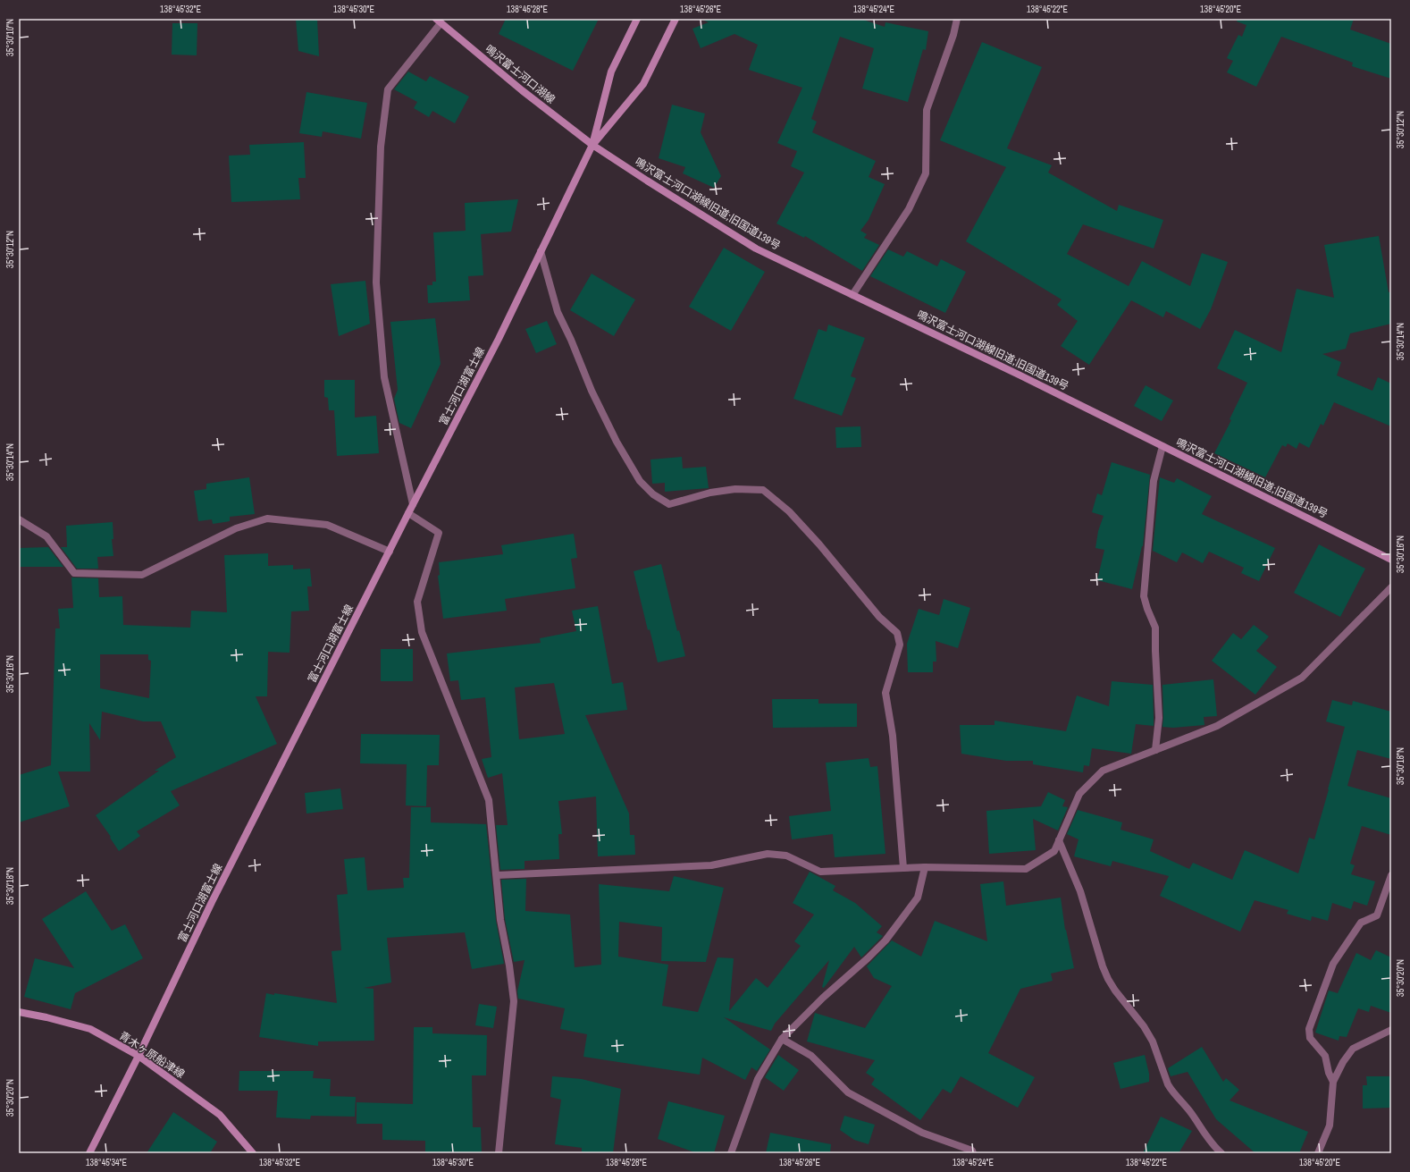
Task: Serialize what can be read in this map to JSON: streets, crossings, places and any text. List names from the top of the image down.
{
  "streets": {
    "main road": [
      "鳴沢富士河口湖線",
      "鳴沢富士河口湖線旧道;旧国道139号",
      "富士河口湖富士線",
      "青木ヶ原船津線"
    ]
  },
  "crossings": [
    ["鳴沢富士河口湖線", "鳴沢富士河口湖線旧道;旧国道139号"],
    ["鳴沢富士河口湖線", "富士河口湖富士線"],
    ["鳴沢富士河口湖線旧道;旧国道139号", "富士河口湖富士線"],
    ["富士河口湖富士線", "青木ヶ原船津線"]
  ],
  "coordinates": [
    "138°45'32\"E",
    "138°45'30\"E",
    "138°45'28\"E",
    "138°45'26\"E",
    "138°45'24\"E",
    "138°45'22\"E",
    "138°45'20\"E",
    "35°30'10\"N",
    "35°30'12\"N",
    "35°30'14\"N",
    "35°30'16\"N",
    "35°30'18\"N",
    "35°30'20\"N",
    "138°45'34\"E"
  ]
}
